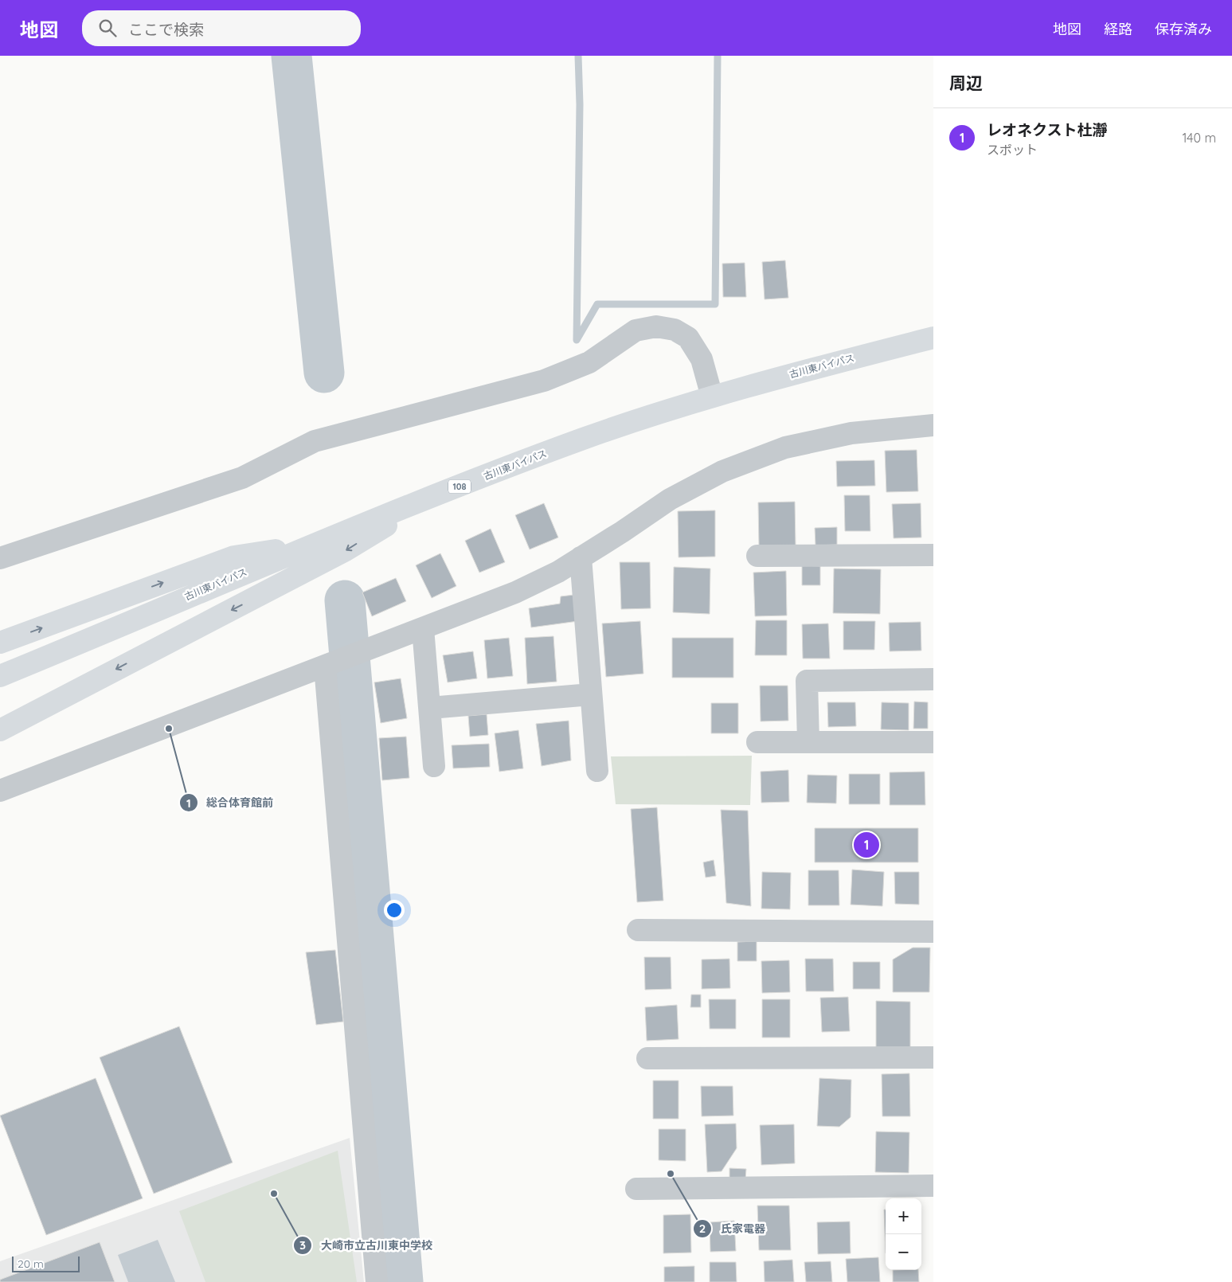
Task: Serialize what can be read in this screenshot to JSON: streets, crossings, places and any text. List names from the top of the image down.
{
  "streets": {
    "highway": ["古川東バイパス", "108"]
  },
  "places": ["総合体育館前", "氏家電器", "大崎市立古川東中学校"],
  "scale_bar": "20 m",
  "page": {
    "header": "地図",
    "search": "ここで検索",
    "nav": ["地図", "経路", "保存済み"],
    "heading": "周辺",
    "list": [
      {
        "mark": "1",
        "name": "レオネクスト杜瀞",
        "note": "スポット",
        "value": "140 m"
      }
    ],
    "pins": "1",
    "map_buttons": ["+", "−"],
    "scale": "20 m"
  }
}
